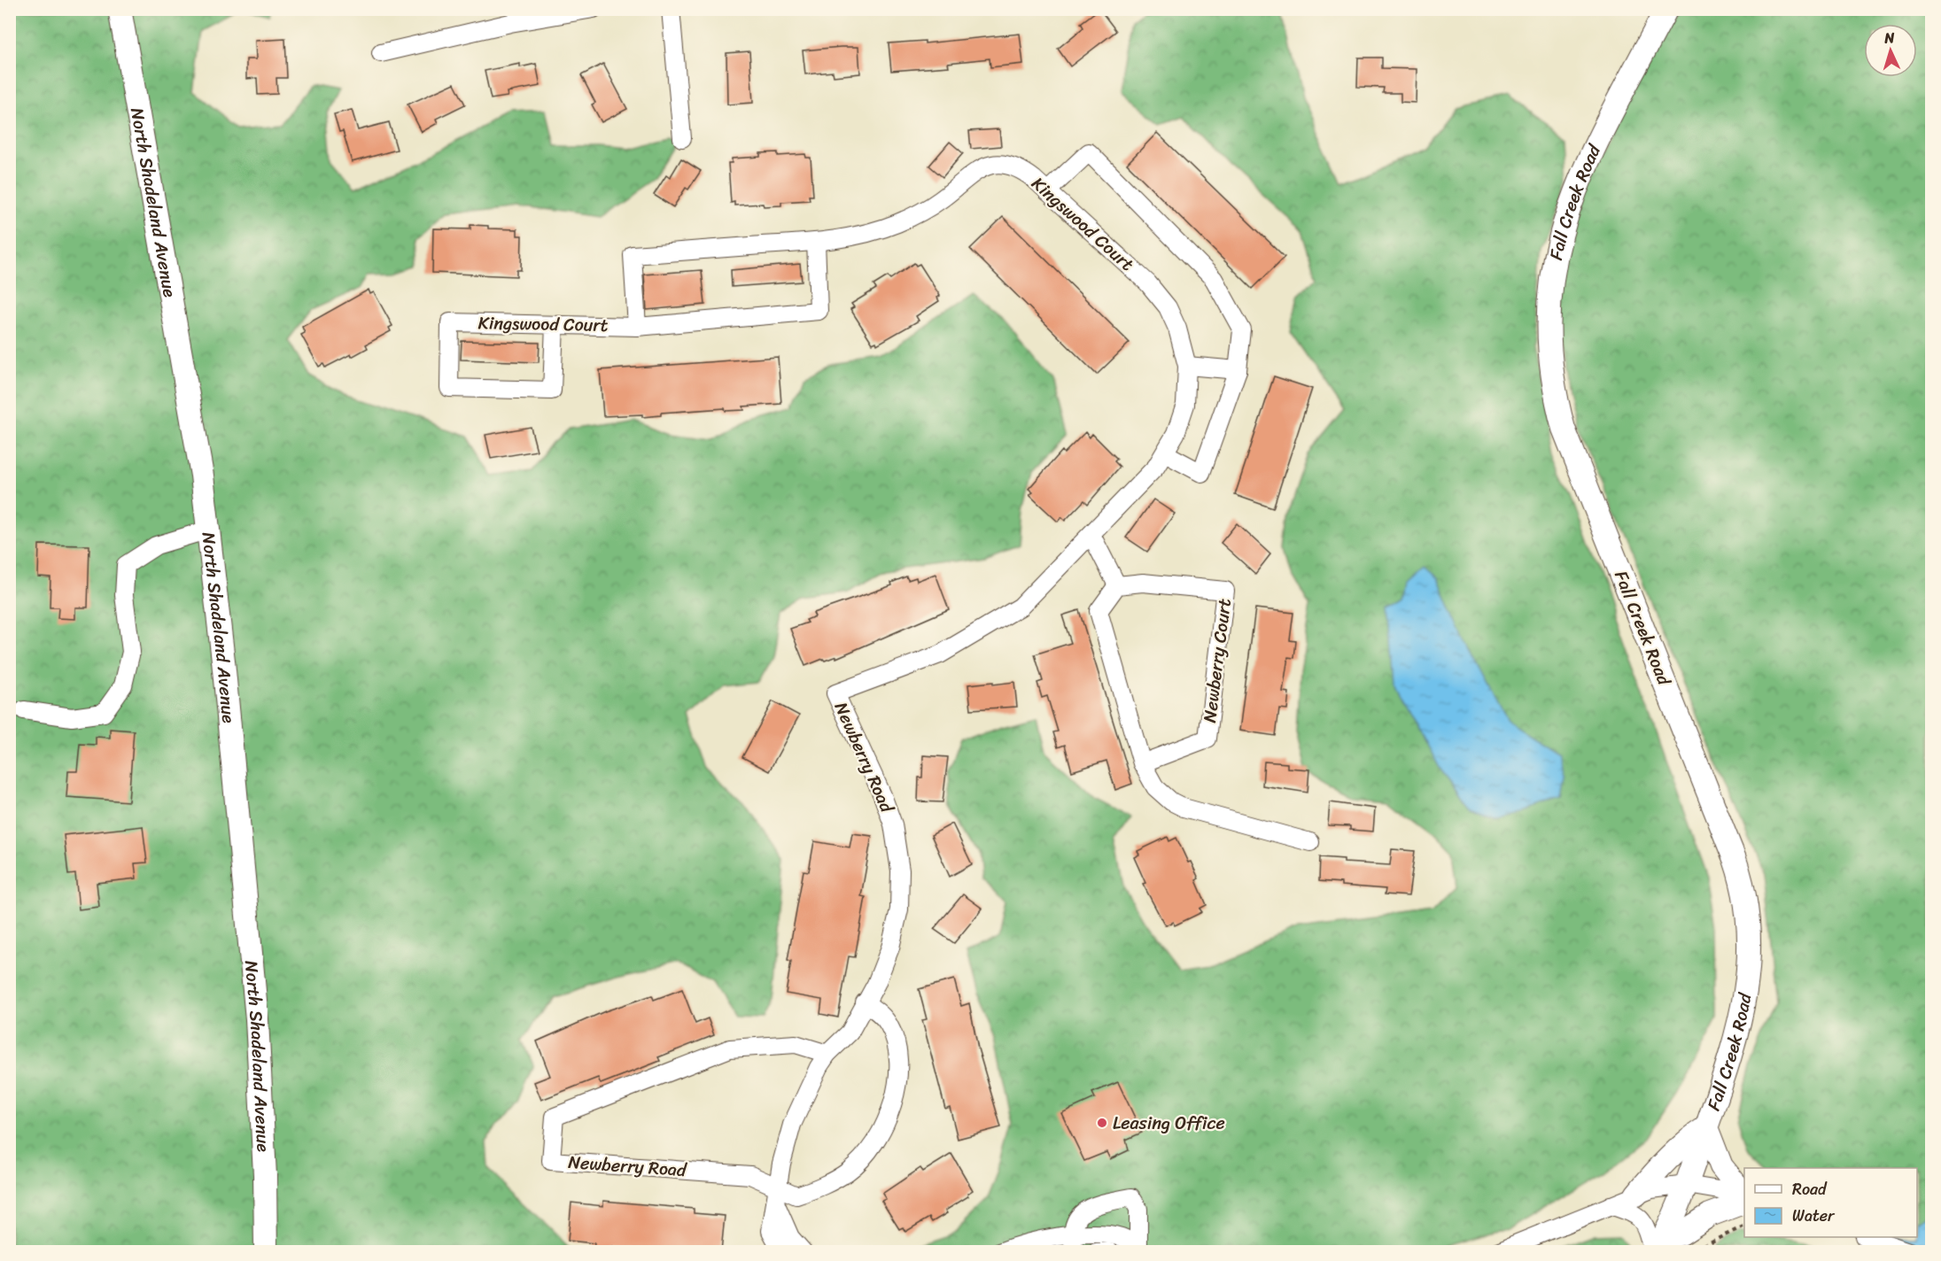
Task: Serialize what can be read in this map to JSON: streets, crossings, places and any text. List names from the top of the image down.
{
  "streets": {
    "main road": ["North Shadeland Avenue", "Fall Creek Road"],
    "street": ["Kingswood Court", "Newberry Court", "Newberry Road"]
  },
  "crossings": [
    ["Kingswood Court", "Newberry Road"]
  ],
  "places": ["Leasing Office"],
  "legend": ["Road", "Water"],
  "north": "top"
}
